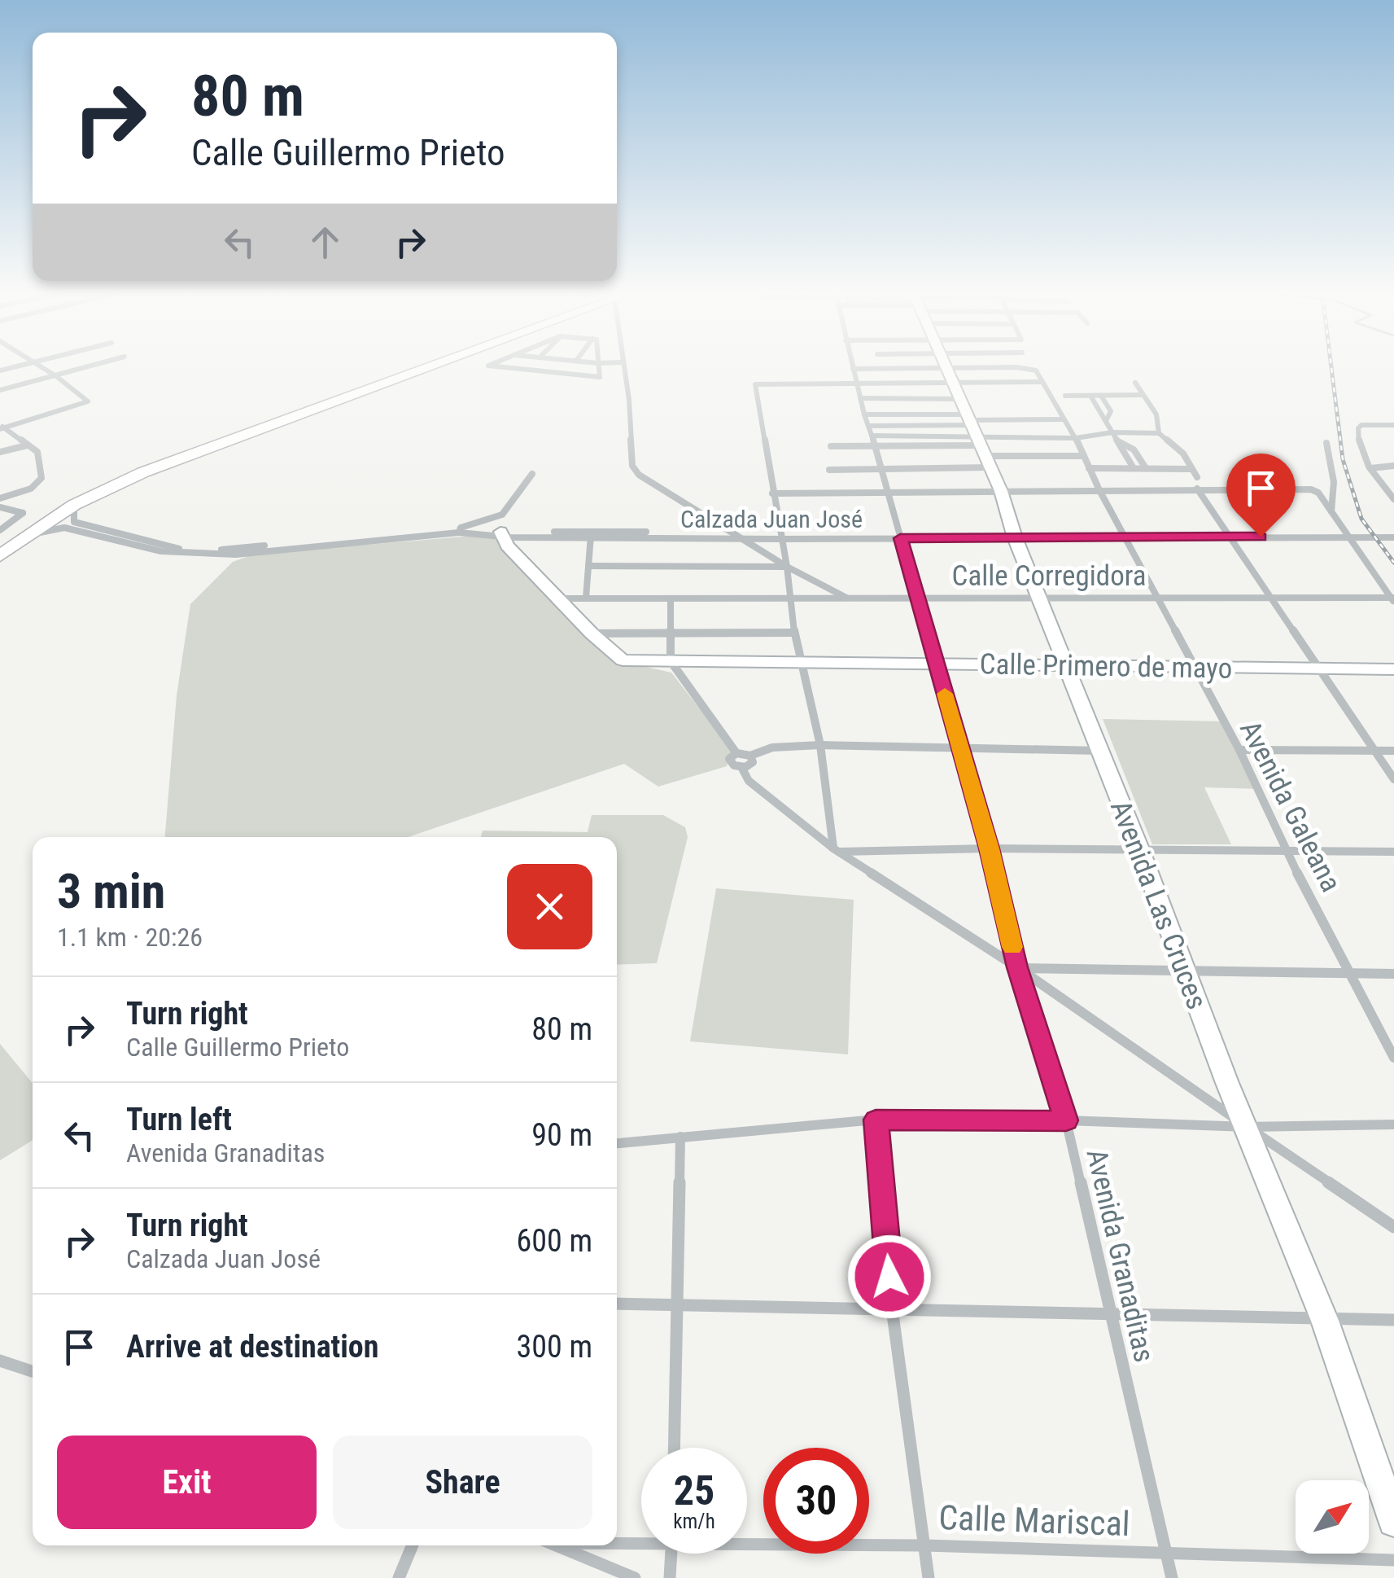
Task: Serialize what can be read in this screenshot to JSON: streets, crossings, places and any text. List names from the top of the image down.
{
  "streets": {
    "street": [
      "Calzada Juan José",
      "Calle Corregidora",
      "Calle Primero de mayo",
      "Avenida Galeana",
      "Avenida Las Cruces",
      "Avenida Granaditas",
      "Calle Mariscal"
    ]
  },
  "crossings": [
    ["Calzada Juan José", "Avenida Galeana"],
    ["Calzada Juan José", "Avenida Las Cruces"],
    ["Calzada Juan José", "Avenida Granaditas"],
    ["Calle Corregidora", "Avenida Galeana"],
    ["Calle Corregidora", "Avenida Las Cruces"],
    ["Calle Corregidora", "Avenida Granaditas"],
    ["Calle Primero de mayo", "Avenida Galeana"],
    ["Calle Primero de mayo", "Avenida Las Cruces"],
    ["Calle Primero de mayo", "Avenida Granaditas"],
    ["Avenida Galeana", "Avenida Las Cruces"],
    ["Avenida Granaditas", "Calle Mariscal"]
  ],
  "north": "top right",
  "page": {
    "turn": ["80 m", "Calle Guillermo Prieto"],
    "heading": ["3 min", "1.1 km · 20:26"],
    "list": [
      {
        "name": "Turn right",
        "note": "Calle Guillermo Prieto",
        "value": "80 m"
      },
      {
        "name": "Turn left",
        "note": "Avenida Granaditas",
        "value": "90 m"
      },
      {
        "name": "Turn right",
        "note": "Calzada Juan José",
        "value": "600 m"
      },
      {
        "name": "Arrive at destination",
        "value": "300 m"
      }
    ],
    "buttons": ["Exit", "Share"],
    "speed": "25 km/h",
    "limit": "30"
  }
}
